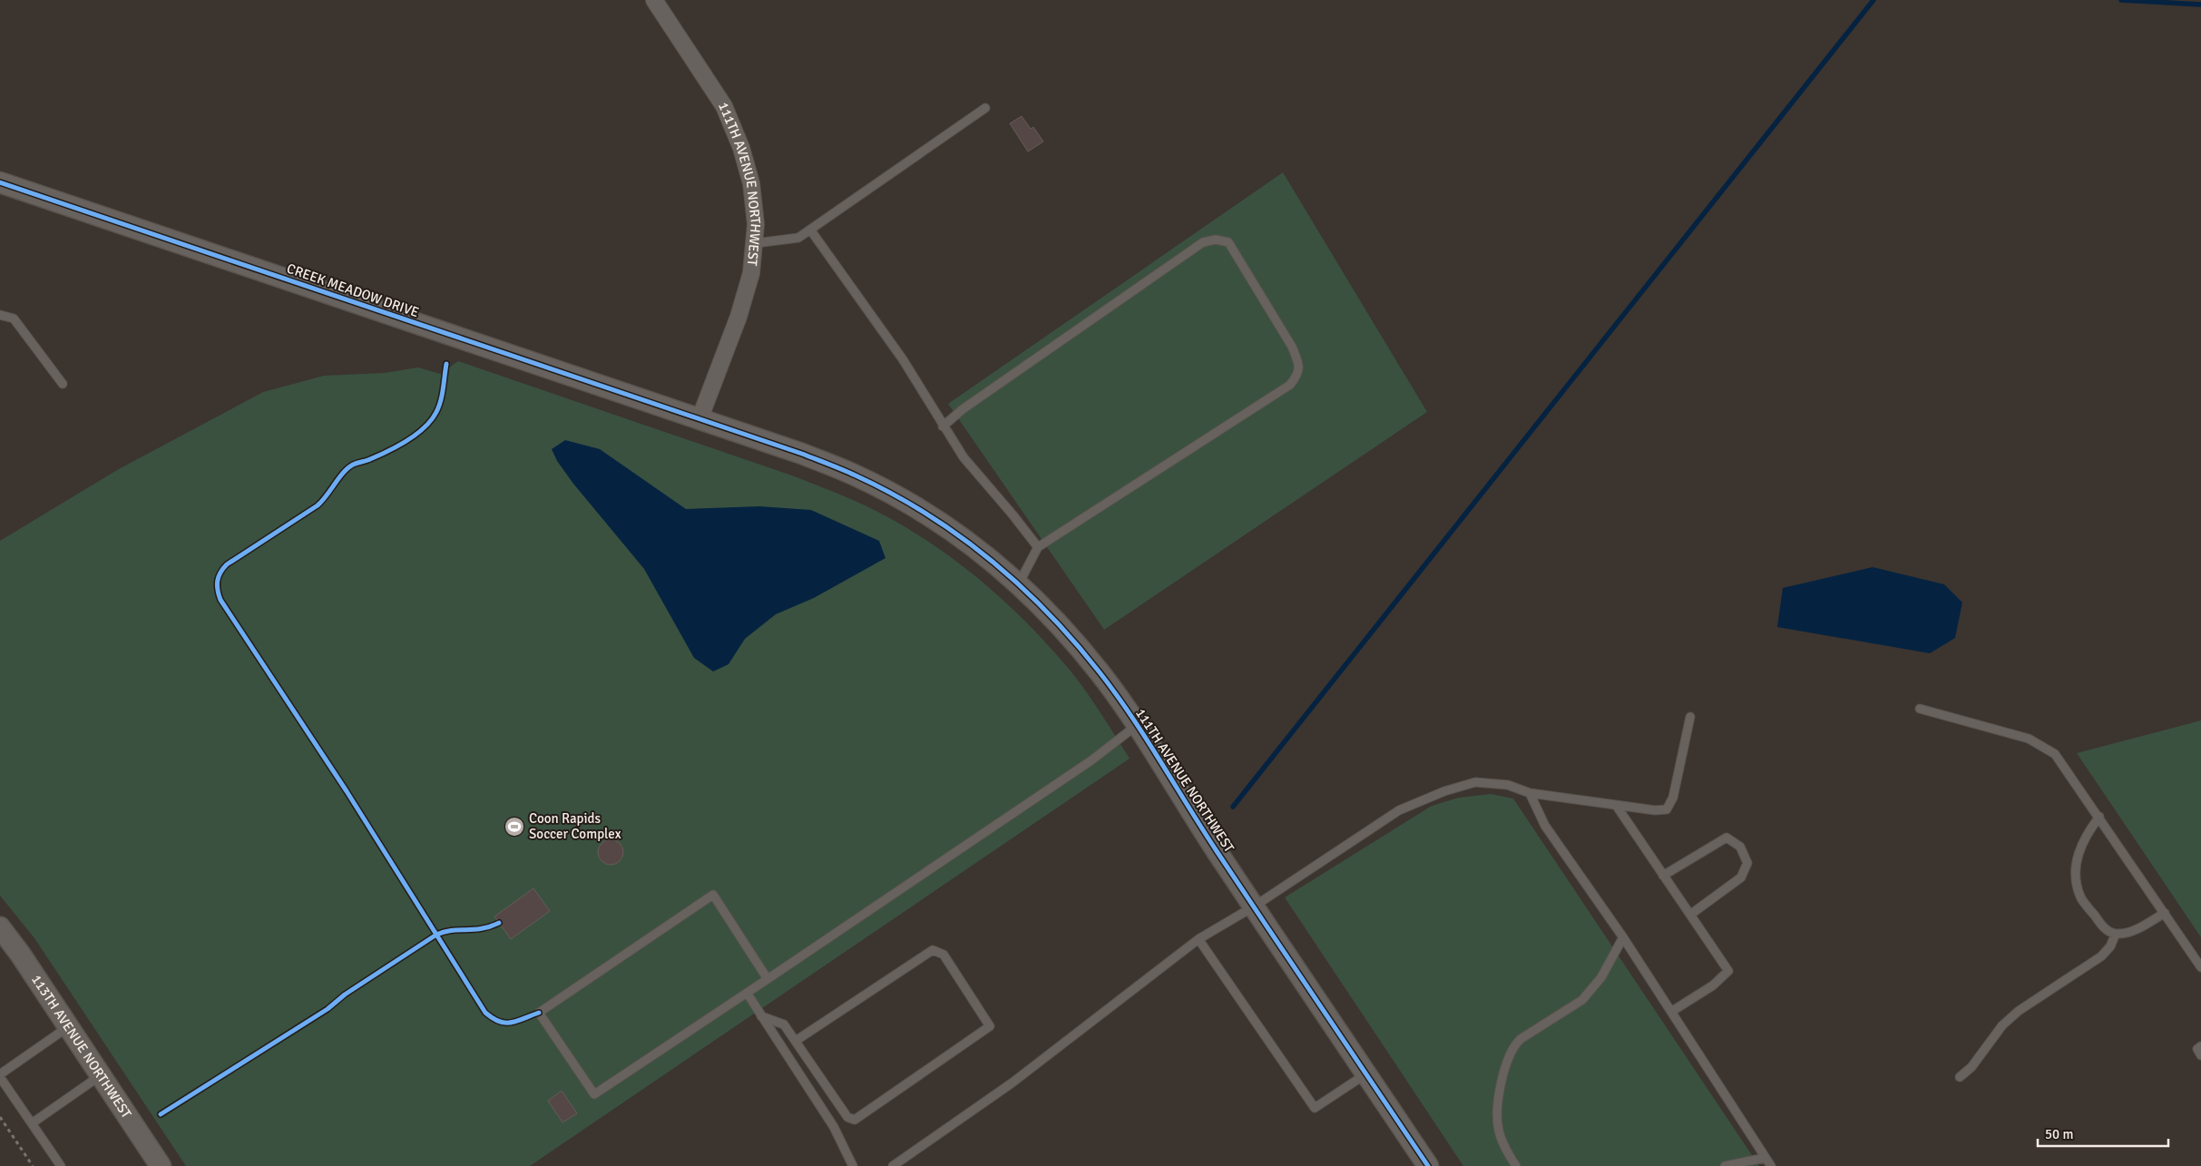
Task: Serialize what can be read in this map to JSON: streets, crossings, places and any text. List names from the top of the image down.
{
  "streets": {
    "street": ["111TH AVENUE NORTHWEST", "CREEK MEADOW DRIVE", "113TH AVENUE NORTHWEST"]
  },
  "crossings": [
    ["111TH AVENUE NORTHWEST", "CREEK MEADOW DRIVE"]
  ],
  "places": {
    "sports": ["Coon Rapids Soccer Complex"]
  },
  "scale_bar": "50 m"
}
